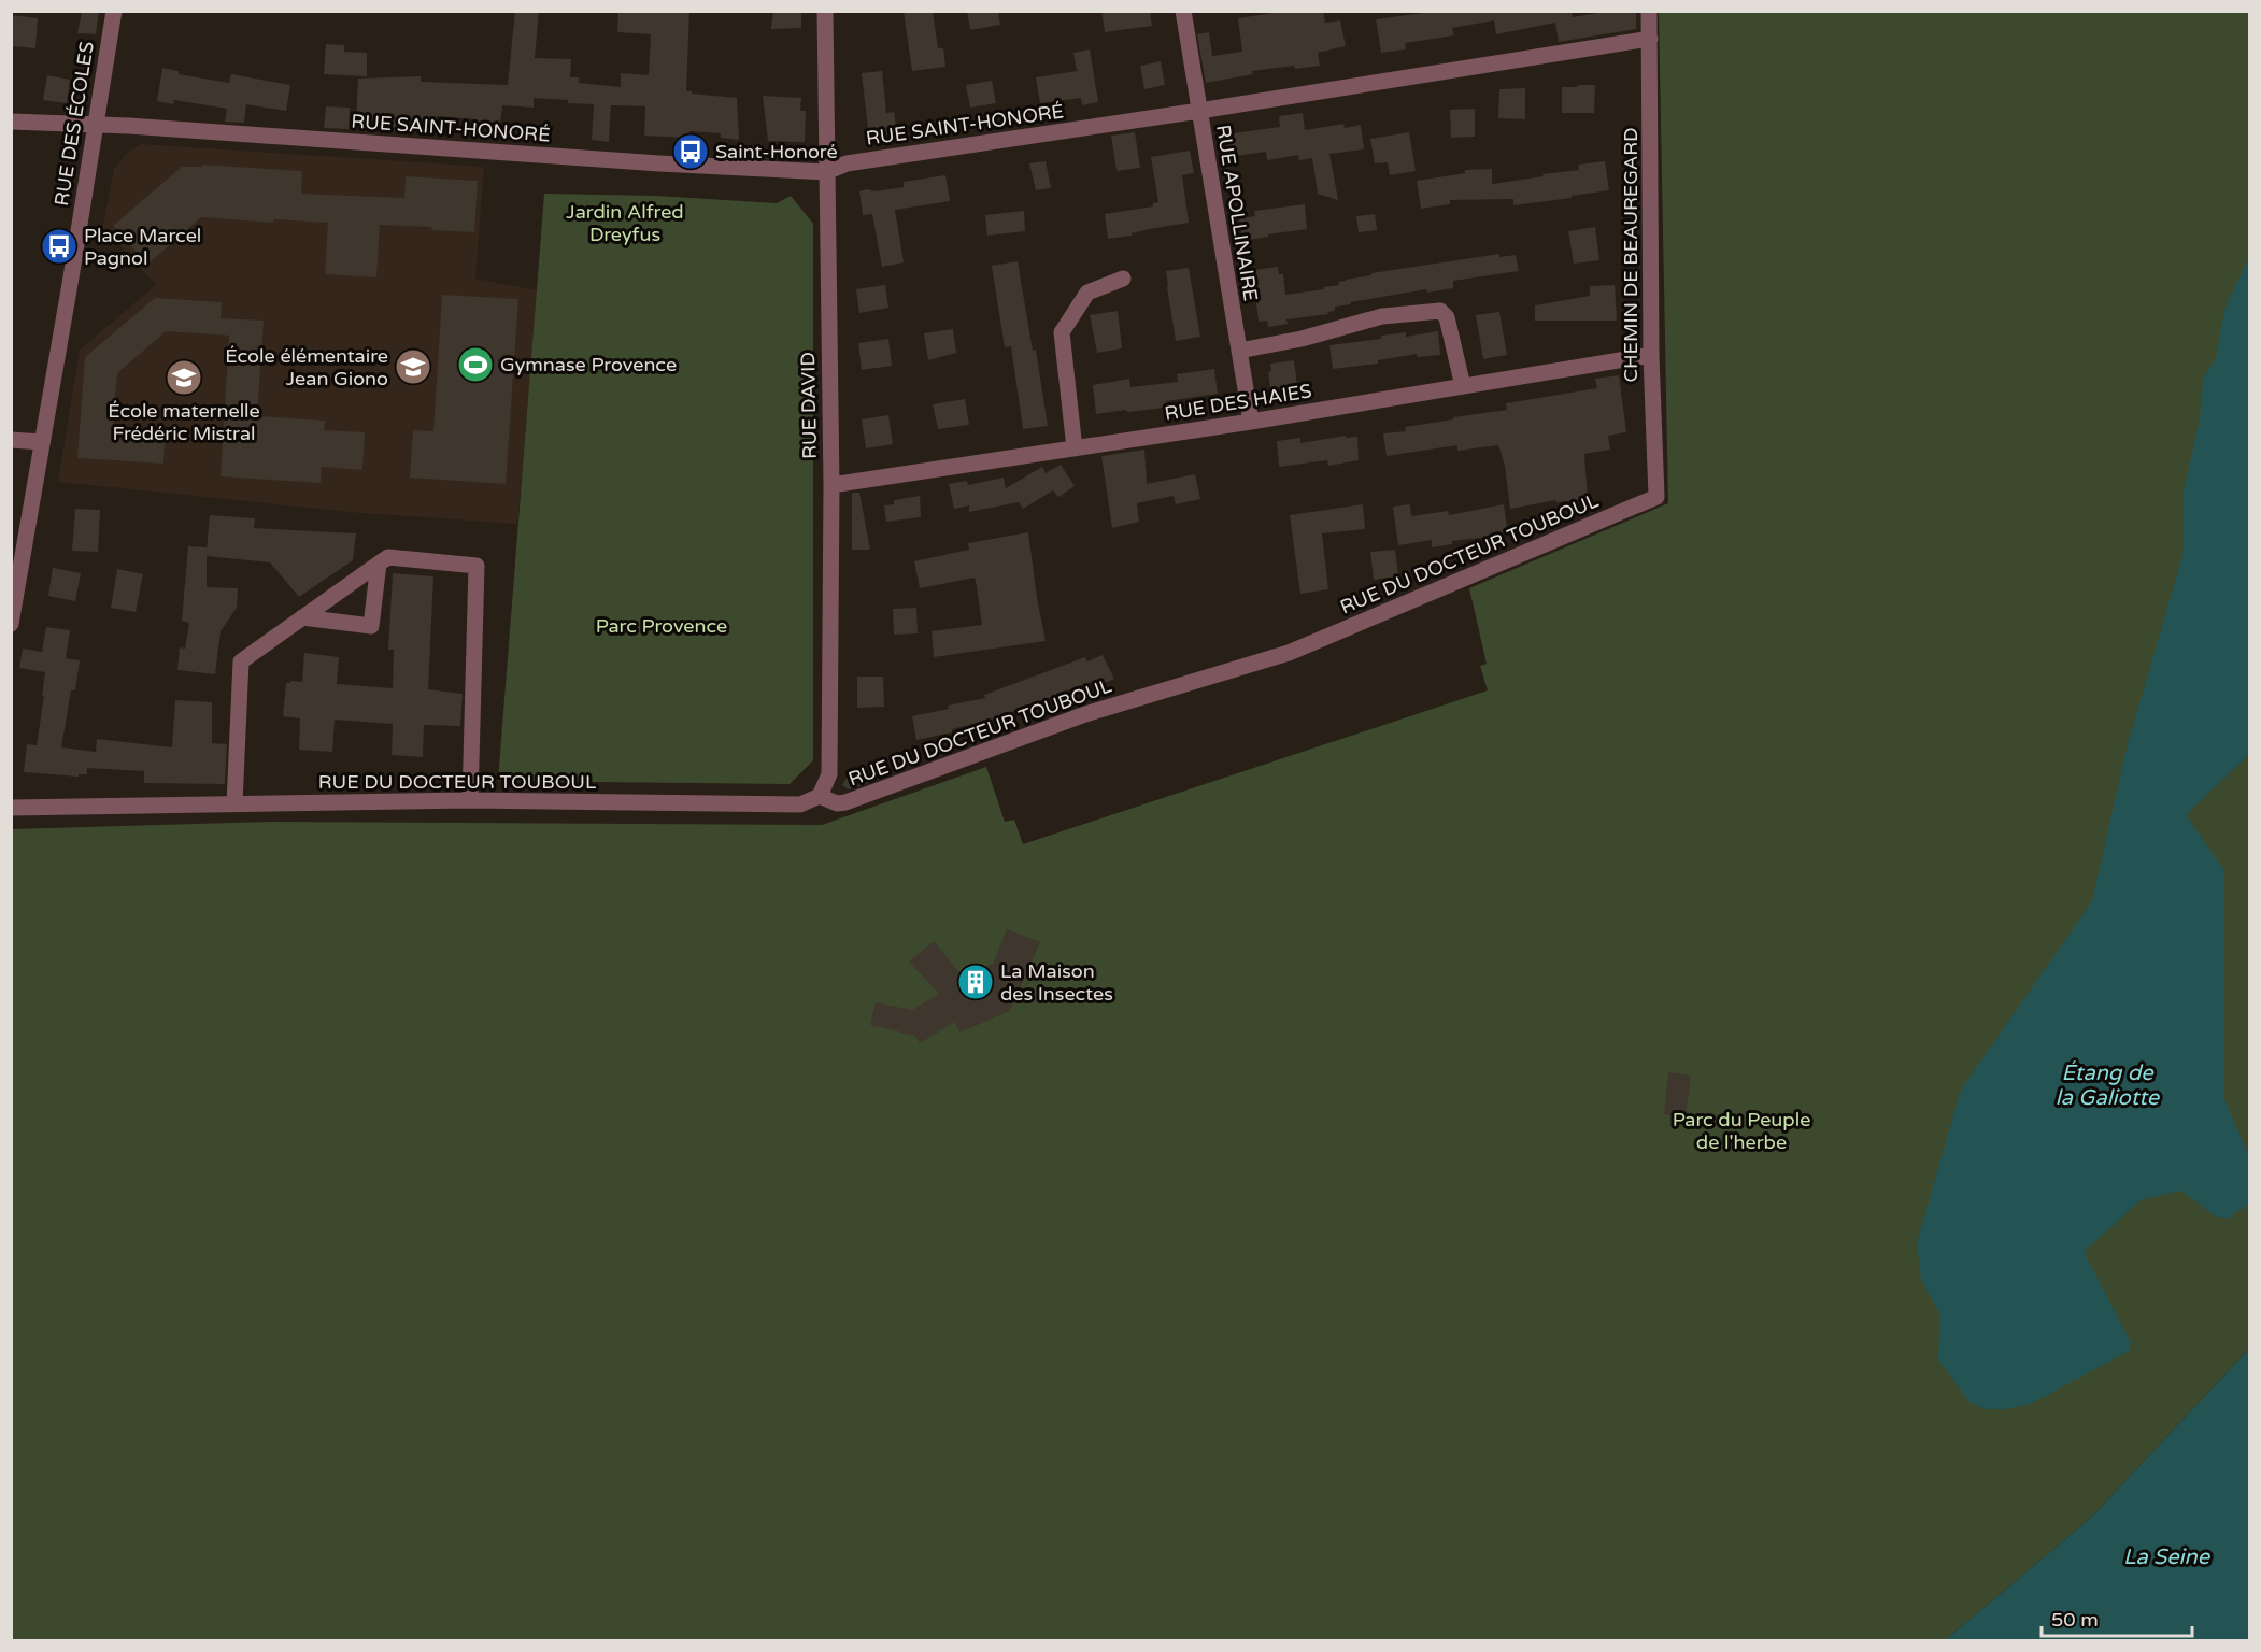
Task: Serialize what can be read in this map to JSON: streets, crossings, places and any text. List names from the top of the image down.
{
  "streets": {
    "street": [
      "RUE DES ÉCOLES",
      "RUE SAINT-HONORÉ",
      "RUE APOLLINAIRE",
      "CHEMIN DE BEAUREGARD",
      "RUE DES HAIES",
      "RUE DAVID",
      "RUE DU DOCTEUR TOUBOUL"
    ]
  },
  "crossings": [
    ["RUE DES ÉCOLES", "RUE SAINT-HONORÉ"],
    ["RUE SAINT-HONORÉ", "RUE APOLLINAIRE"],
    ["RUE SAINT-HONORÉ", "CHEMIN DE BEAUREGARD"],
    ["RUE SAINT-HONORÉ", "RUE DAVID"],
    ["RUE APOLLINAIRE", "RUE DES HAIES"],
    ["CHEMIN DE BEAUREGARD", "RUE DES HAIES"],
    ["CHEMIN DE BEAUREGARD", "RUE DU DOCTEUR TOUBOUL"],
    ["RUE DES HAIES", "RUE DAVID"],
    ["RUE DAVID", "RUE DU DOCTEUR TOUBOUL"]
  ],
  "water": ["Étang de la Galiotte", "La Seine"],
  "parks": ["Jardin Alfred Dreyfus", "Parc Provence", "Parc du Peuple de l'herbe"],
  "places": {
    "bus stop": ["Saint-Honoré", "Place Marcel Pagnol"],
    "sports": ["Gymnase Provence"],
    "school or university": ["École élémentaire Jean Giono", "École maternelle Frédéric Mistral"],
    "building": ["La Maison des Insectes"]
  },
  "scale_bar": "50 m"
}
